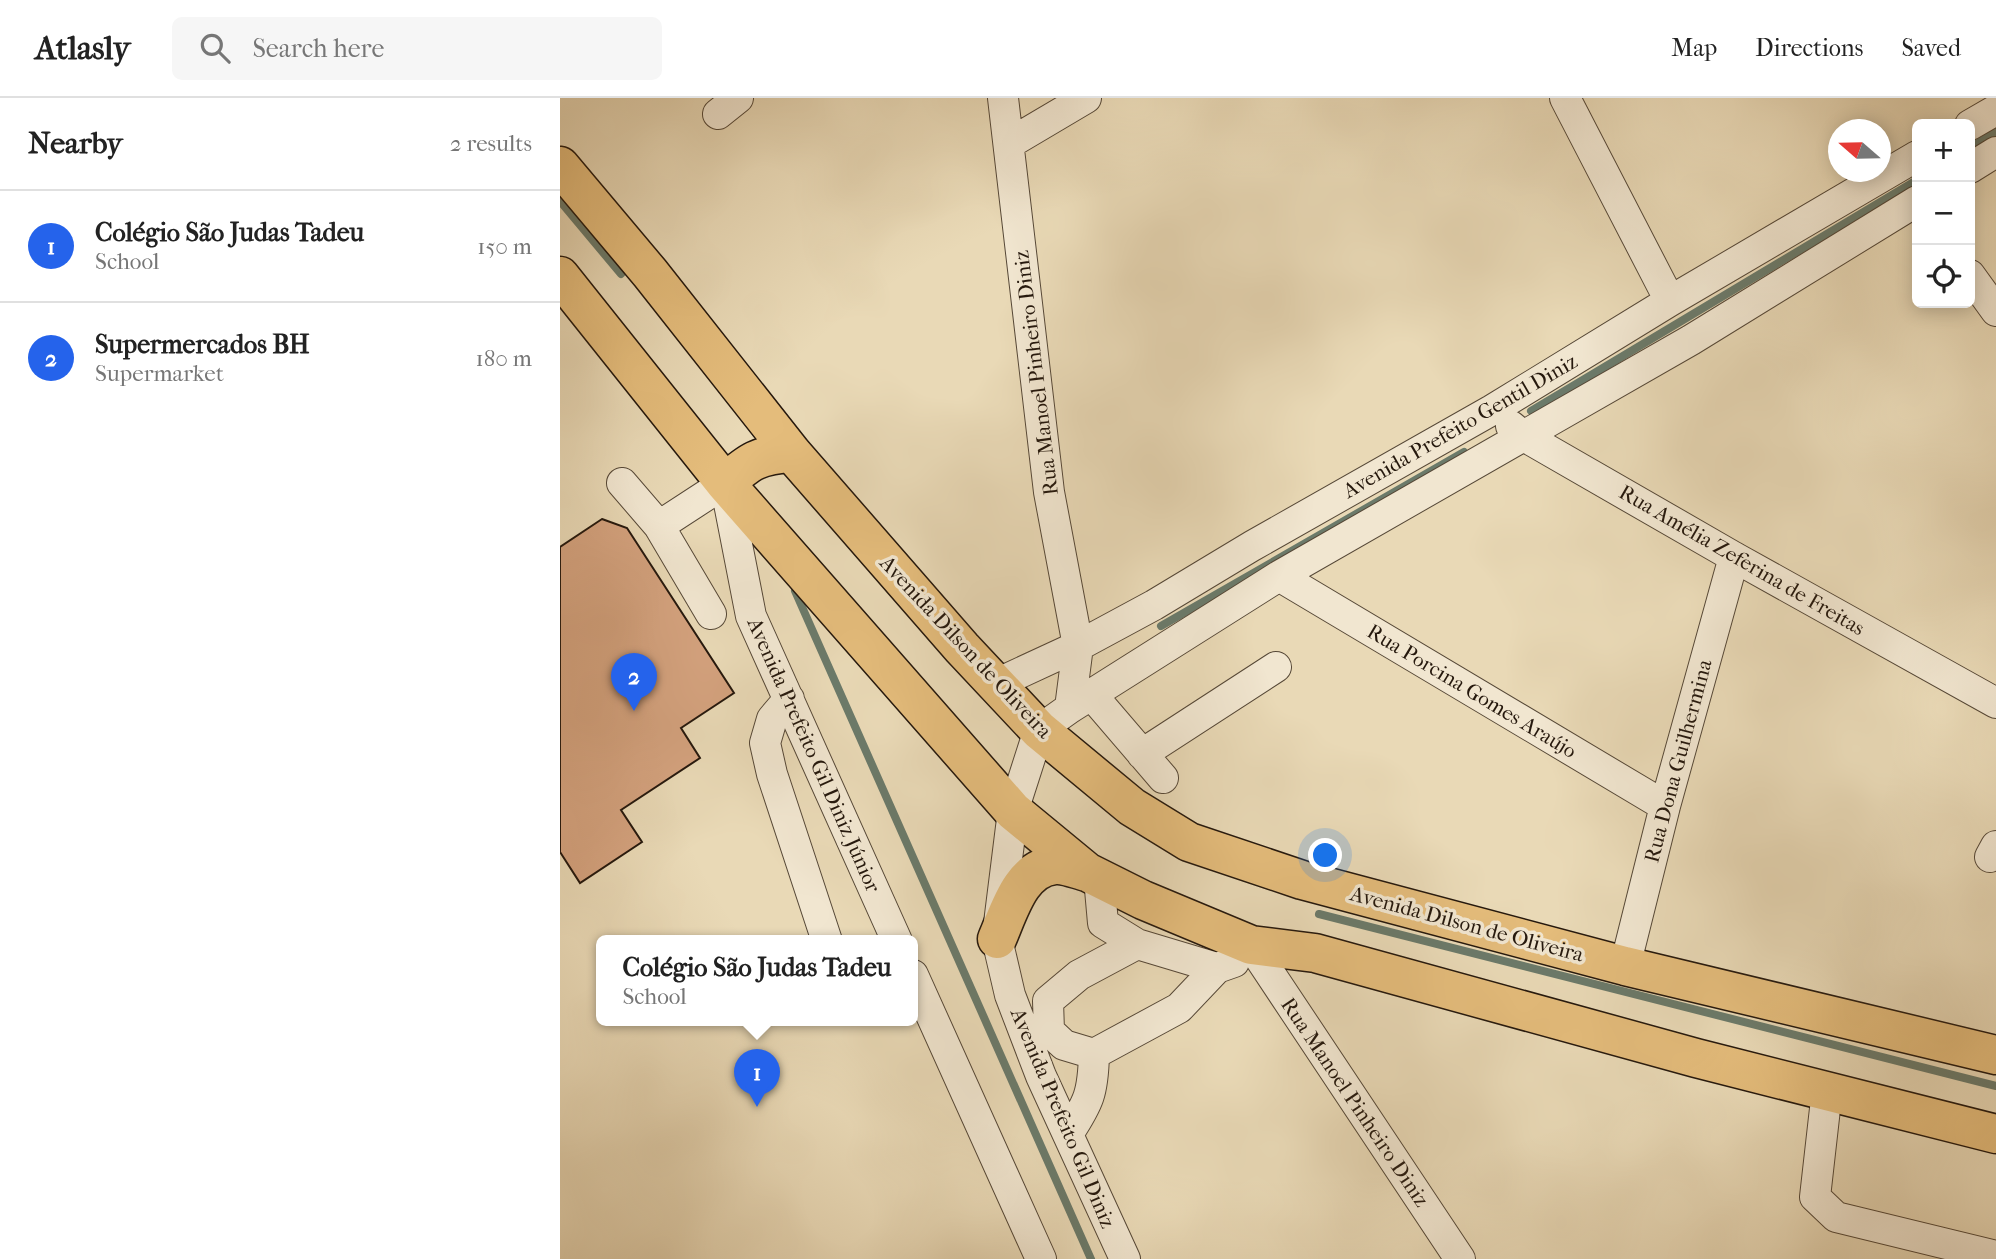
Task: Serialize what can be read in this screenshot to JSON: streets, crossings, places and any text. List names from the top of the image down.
{
  "streets": {
    "main road": ["Avenida Dilson de Oliveira"],
    "street": [
      "Rua Manoel Pinheiro Diniz",
      "Avenida Prefeito Gentil Diniz",
      "Rua Amélia Zeferina de Freitas",
      "Rua Porcina Gomes Araújo",
      "Avenida Prefeito Gil Diniz Júnior",
      "Rua Dona Guilhermina",
      "Avenida Prefeito Gil Diniz"
    ]
  },
  "crossings": [
    ["Rua Manoel Pinheiro Diniz", "Avenida Prefeito Gentil Diniz"],
    ["Avenida Prefeito Gentil Diniz", "Rua Amélia Zeferina de Freitas"],
    ["Avenida Prefeito Gentil Diniz", "Avenida Dilson de Oliveira"],
    ["Avenida Prefeito Gentil Diniz", "Rua Porcina Gomes Araújo"],
    ["Avenida Prefeito Gentil Diniz", "Avenida Prefeito Gil Diniz"],
    ["Rua Amélia Zeferina de Freitas", "Rua Dona Guilhermina"],
    ["Avenida Dilson de Oliveira", "Rua Dona Guilhermina"],
    ["Avenida Dilson de Oliveira", "Avenida Prefeito Gil Diniz"],
    ["Rua Porcina Gomes Araújo", "Rua Dona Guilhermina"]
  ],
  "north": "left",
  "page": {
    "header": "Atlasly",
    "search": "Search here",
    "nav": ["Map", "Directions", "Saved"],
    "heading": ["Nearby", "2 results"],
    "map_buttons": ["+", "−"],
    "list": [
      {
        "mark": "1",
        "name": "Colégio São Judas Tadeu",
        "note": "School",
        "value": "150 m"
      },
      {
        "mark": "2",
        "name": "Supermercados BH",
        "note": "Supermarket",
        "value": "180 m"
      }
    ],
    "pins": ["2", "1"],
    "popup": ["Colégio São Judas Tadeu", "School"]
  }
}
